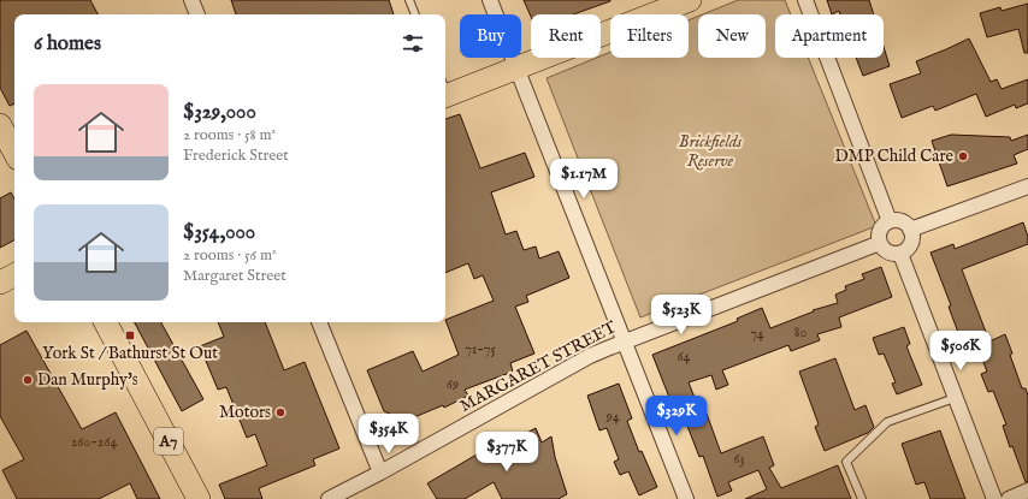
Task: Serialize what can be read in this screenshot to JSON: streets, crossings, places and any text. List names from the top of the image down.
{
  "streets": {
    "highway": ["A7"],
    "street": ["MARGARET STREET"]
  },
  "parks": ["Brickfields Reserve"],
  "places": {
    "other": ["DMP Child Care", "Dan Murphy's", "Motors"],
    "transit": ["York St / Bathurst St Out"]
  },
  "house_numbers": [
    "80",
    "74",
    "71-75",
    "64",
    "69",
    "94",
    "260-264",
    "63"
  ],
  "page": {
    "chip": [
      "Buy",
      "Rent",
      "Filters",
      "New",
      "Apartment"
    ],
    "heading": "6 homes",
    "list": [
      {
        "name": "$329,000",
        "note": "2 rooms · 58 m² · Frederick Street"
      },
      {
        "name": "$354,000",
        "note": "2 rooms · 56 m² · Margaret Street"
      }
    ],
    "price": [
      "$1.17M",
      "$523K",
      "$506K",
      "$329K",
      "$354K",
      "$377K"
    ]
  }
}
